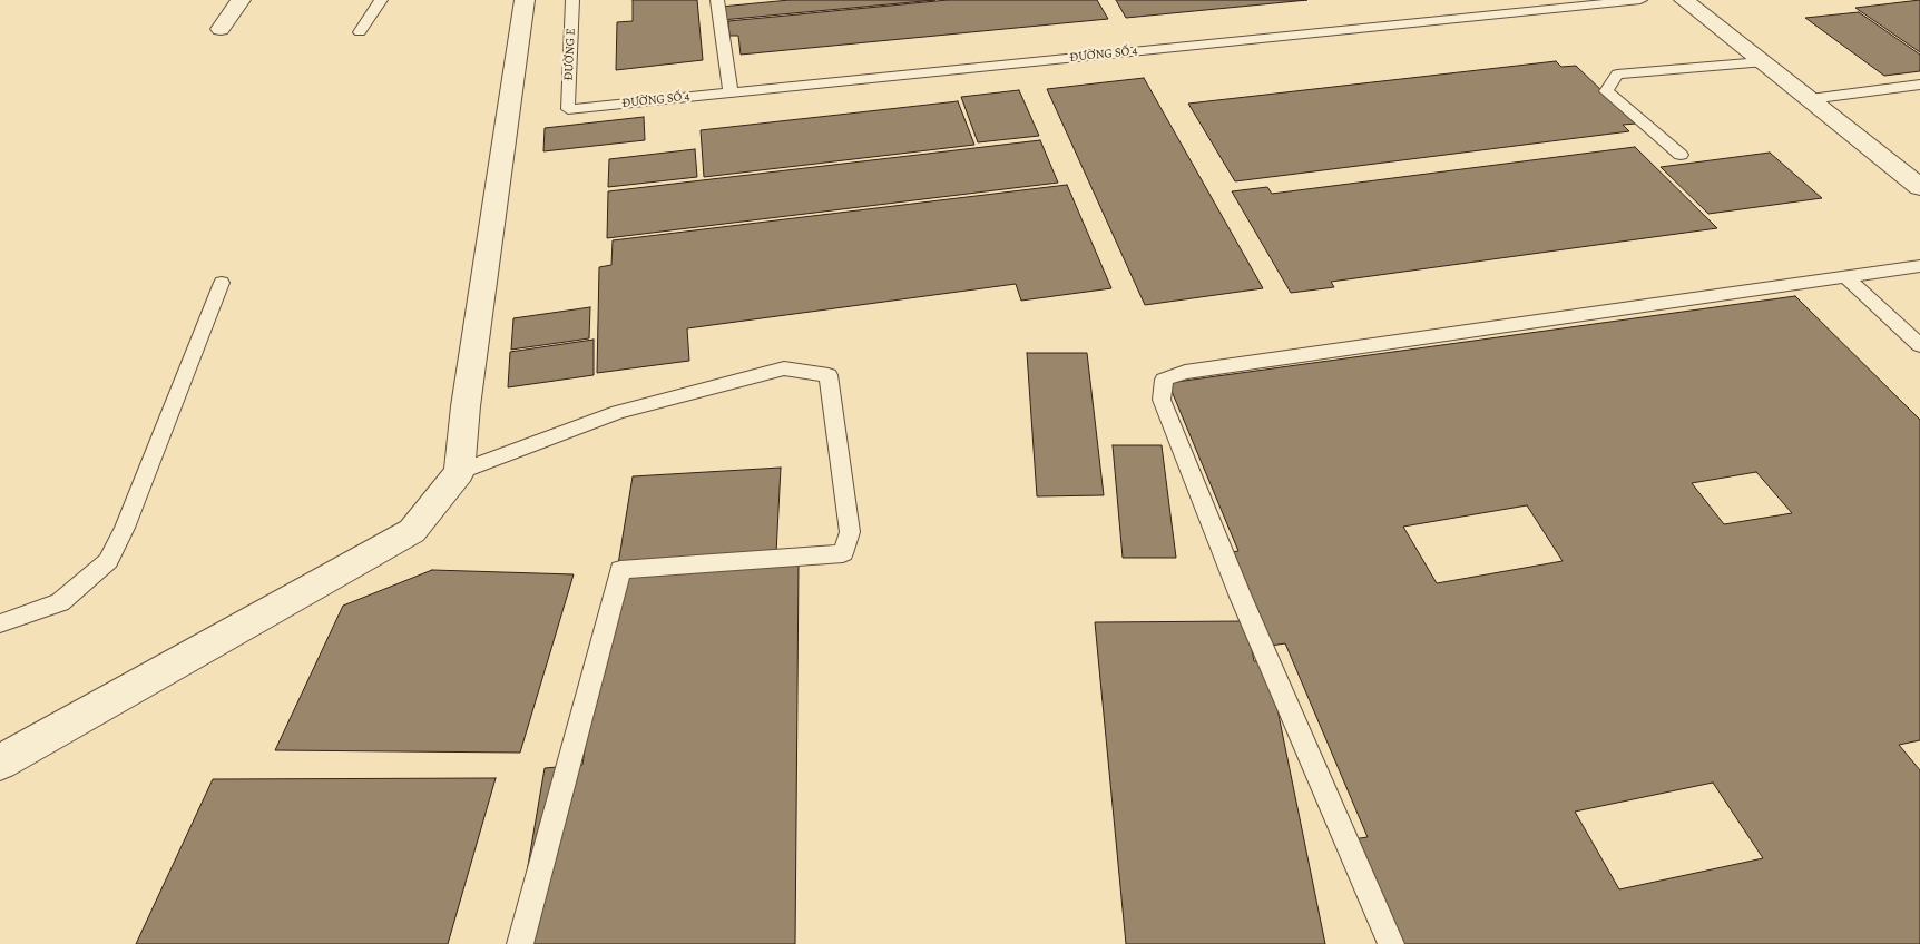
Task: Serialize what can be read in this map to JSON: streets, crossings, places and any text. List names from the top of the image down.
{
  "streets": {
    "lane": ["ĐƯỜNG E", "ĐƯỜNG SỐ 4"]
  },
  "crossings": [
    ["ĐƯỜNG E", "ĐƯỜNG SỐ 4"]
  ]
}
